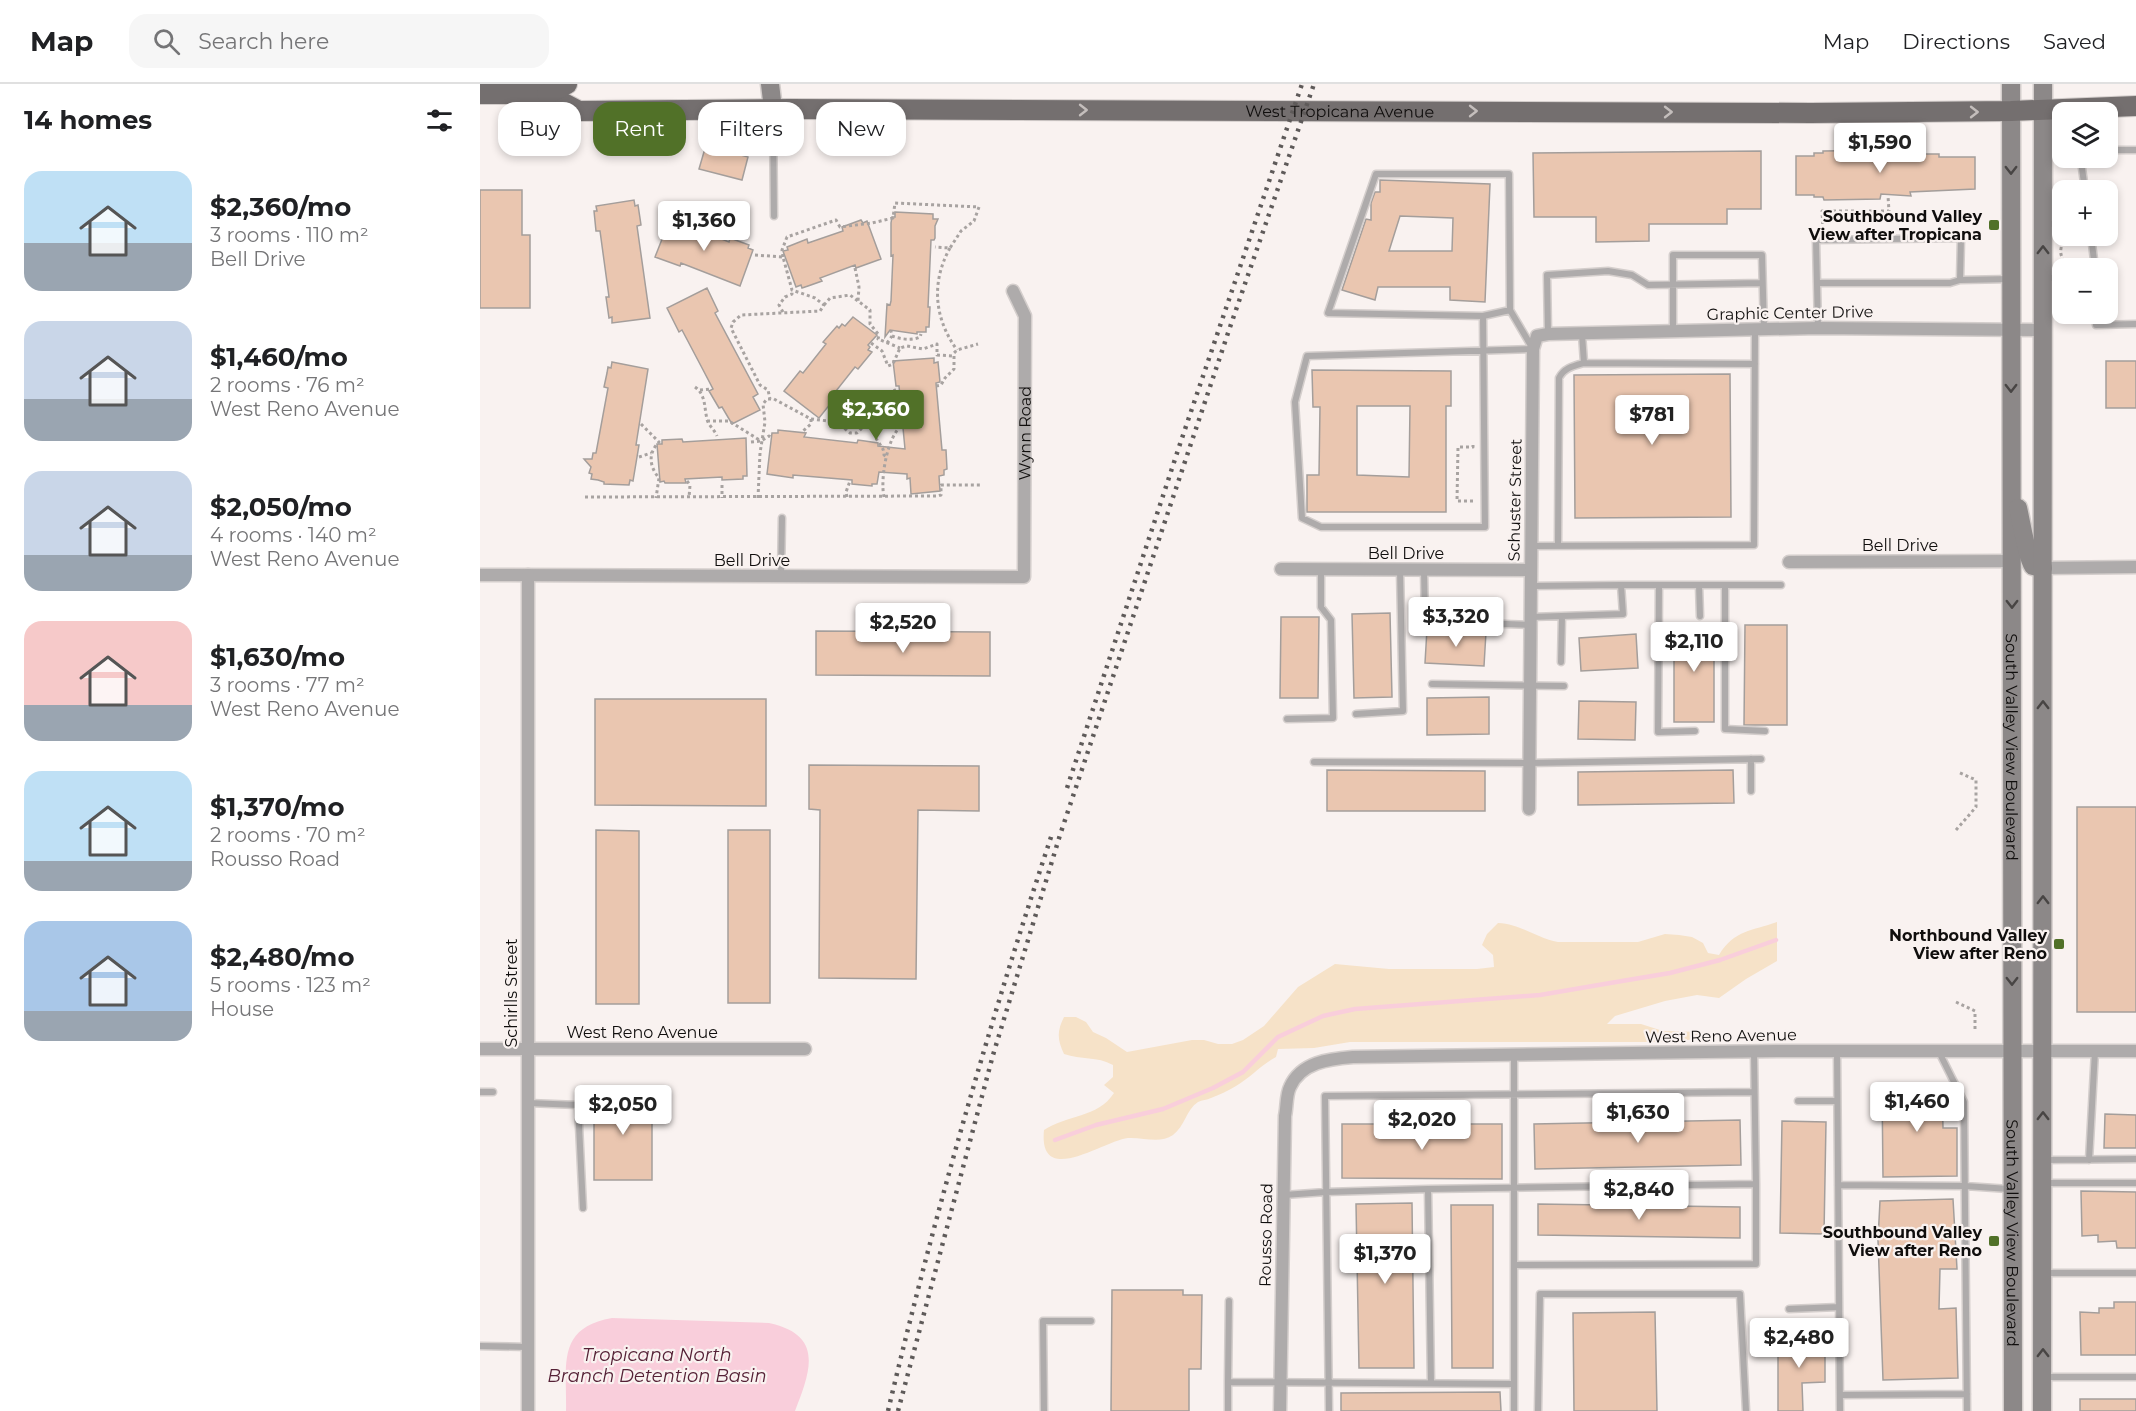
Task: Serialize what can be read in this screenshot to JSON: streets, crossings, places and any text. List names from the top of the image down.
{
  "streets": {
    "main road": ["West Tropicana Avenue", "South Valley View Boulevard"],
    "street": [
      "Graphic Center Drive",
      "Wynn Road",
      "Schuster Street",
      "Bell Drive",
      "Schirlls Street",
      "West Reno Avenue",
      "Rousso Road"
    ]
  },
  "crossings": [
    ["West Tropicana Avenue", "South Valley View Boulevard"],
    ["Graphic Center Drive", "Schuster Street"],
    ["Graphic Center Drive", "South Valley View Boulevard"],
    ["Wynn Road", "Bell Drive"],
    ["Schuster Street", "Bell Drive"],
    ["Bell Drive", "South Valley View Boulevard"],
    ["Bell Drive", "Schirlls Street"],
    ["South Valley View Boulevard", "West Reno Avenue"],
    ["Schirlls Street", "West Reno Avenue"],
    ["West Reno Avenue", "Rousso Road"]
  ],
  "one_way": ["West Tropicana Avenue"],
  "water": ["Tropicana North Branch Detention Basin"],
  "places": {
    "transit": ["Southbound Valley View after Tropicana", "Northbound Valley View after Reno", "Southbound Valley View after Reno"]
  },
  "page": {
    "header": "Map",
    "search": "Search here",
    "nav": ["Map", "Directions", "Saved"],
    "heading": "14 homes",
    "map_buttons": ["+", "−"],
    "chip": [
      "Buy",
      "Rent",
      "Filters",
      "New"
    ],
    "price": [
      "$1,590",
      "$1,360",
      "$2,360",
      "$781",
      "$3,320",
      "$2,520",
      "$2,110",
      "$1,460",
      "$2,050",
      "$1,630",
      "$2,020",
      "$2,840",
      "$1,370",
      "$2,480"
    ],
    "list": [
      {
        "name": "$2,360/mo",
        "note": "3 rooms · 110 m² · Bell Drive"
      },
      {
        "name": "$1,460/mo",
        "note": "2 rooms · 76 m² · West Reno Avenue"
      },
      {
        "name": "$2,050/mo",
        "note": "4 rooms · 140 m² · West Reno Avenue"
      },
      {
        "name": "$1,630/mo",
        "note": "3 rooms · 77 m² · West Reno Avenue"
      },
      {
        "name": "$1,370/mo",
        "note": "2 rooms · 70 m² · Rousso Road"
      },
      {
        "name": "$2,480/mo",
        "note": "5 rooms · 123 m² · House"
      }
    ]
  }
}
